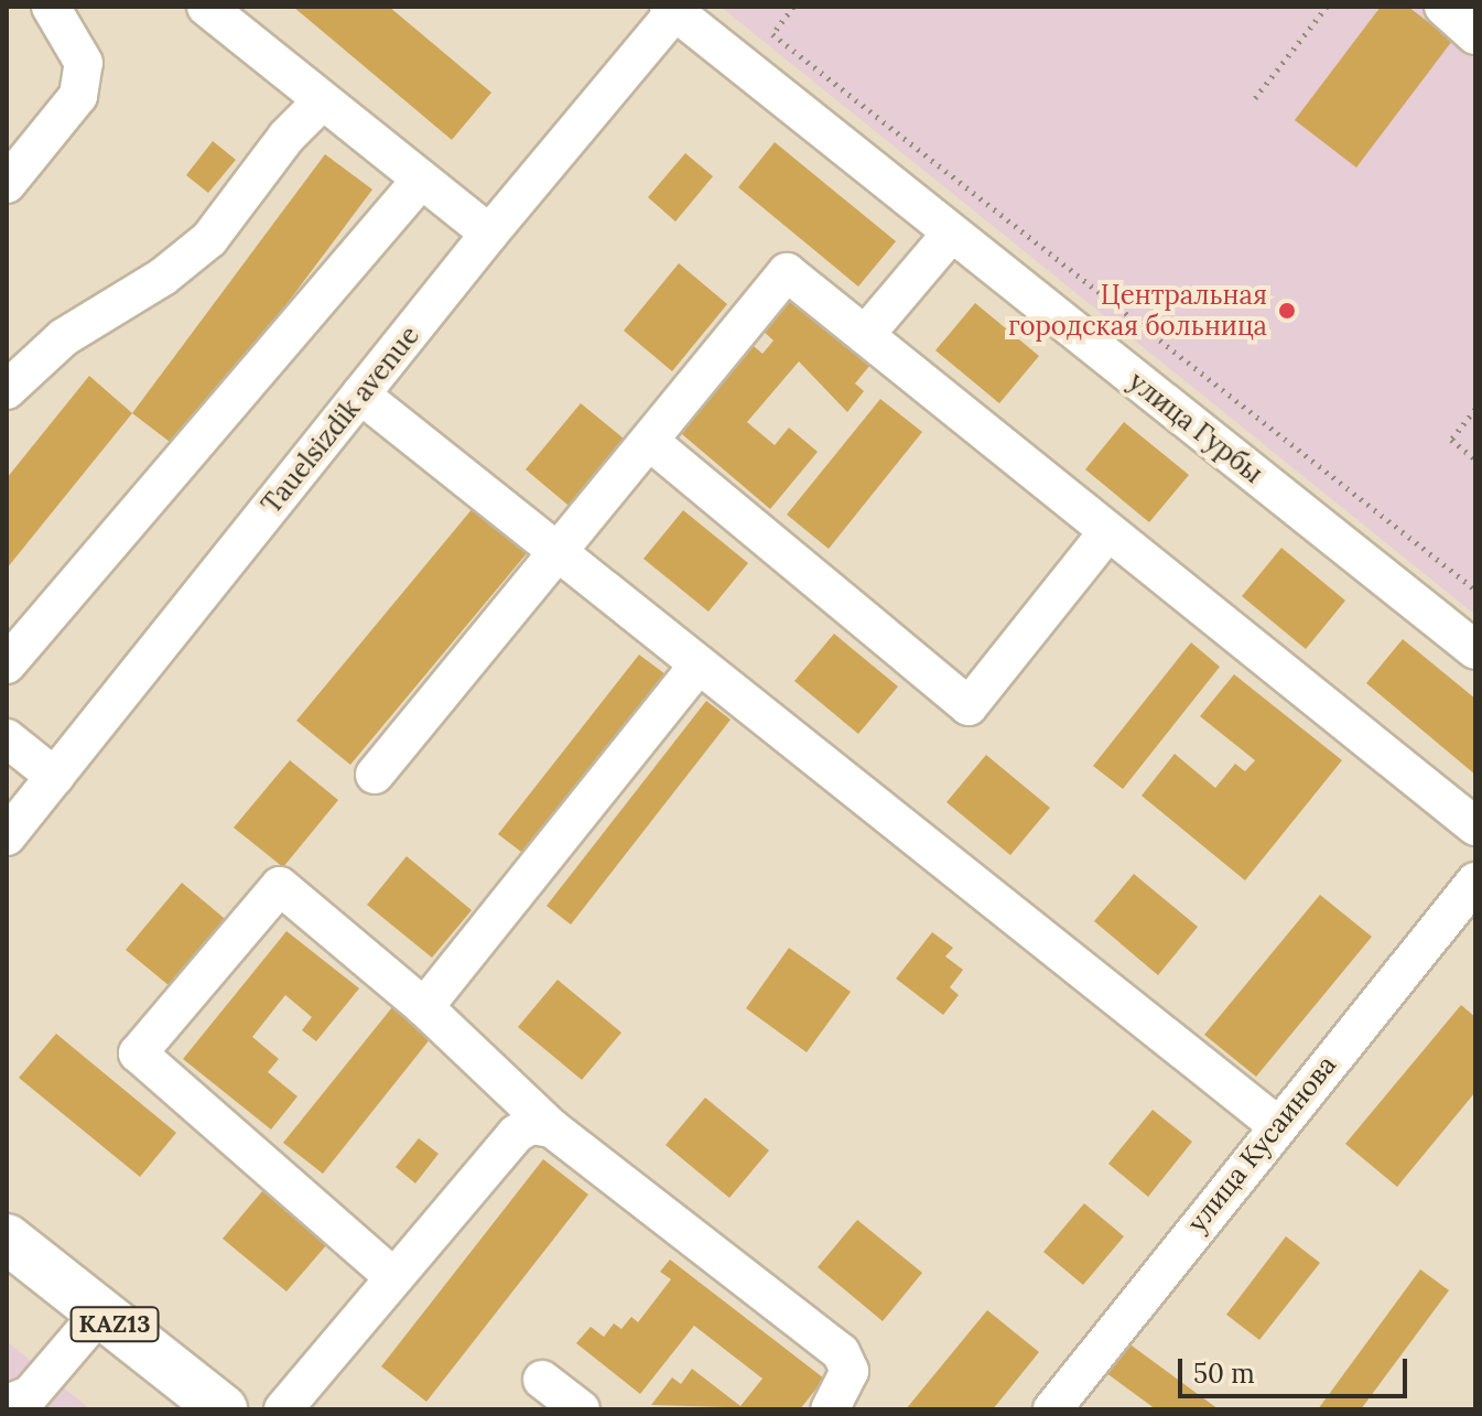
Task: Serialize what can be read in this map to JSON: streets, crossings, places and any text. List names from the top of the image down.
{
  "streets": {
    "main road": ["KAZ13"],
    "street": ["Tauelsizdik avenue", "улица Гурбы", "улица Кусаинова"]
  },
  "crossings": [
    ["Tauelsizdik avenue", "улица Гурбы"]
  ],
  "places": ["Центральная городская больница"],
  "scale_bar": "50 m"
}
